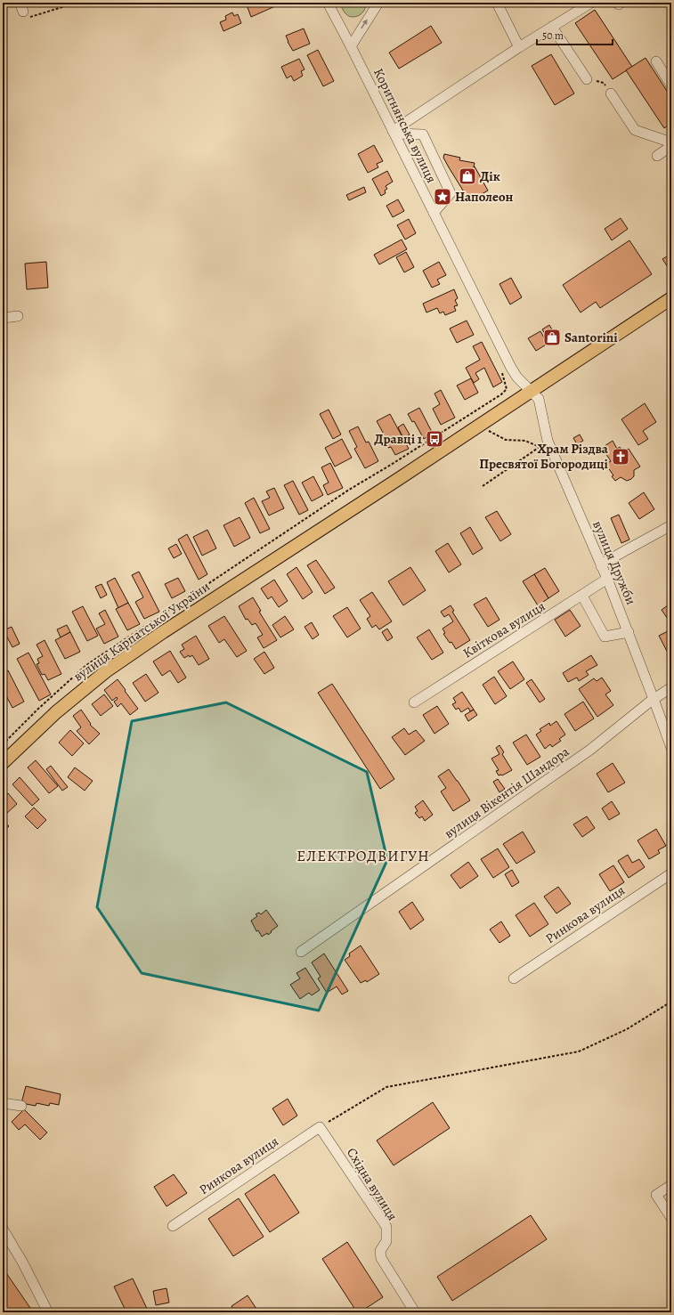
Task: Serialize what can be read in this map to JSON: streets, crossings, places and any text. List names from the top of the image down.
{
  "streets": {
    "main road": ["вулиця Карпатської України"],
    "street": [
      "Коритнянська вулиця",
      "вулиця Дружби",
      "Квіткова вулиця",
      "вулиця Вікентія Шандора",
      "Ринкова вулиця",
      "Східна вулиця"
    ]
  },
  "crossings": [
    ["Коритнянська вулиця", "вулиця Дружби"],
    ["Коритнянська вулиця", "вулиця Карпатської України"],
    ["вулиця Дружби", "Квіткова вулиця"],
    ["вулиця Дружби", "вулиця Карпатської України"],
    ["вулиця Дружби", "вулиця Вікентія Шандора"],
    ["Ринкова вулиця", "Східна вулиця"]
  ],
  "districts": ["ЕЛЕКТРОДВИГУН"],
  "places": {
    "shop": ["Дік", "Santorini"],
    "place": ["Наполеон"],
    "bus stop": ["Дравці 1"],
    "church": ["Храм Різдва Пресвятої Богородиці"]
  },
  "scale_bar": "50 m"
}
